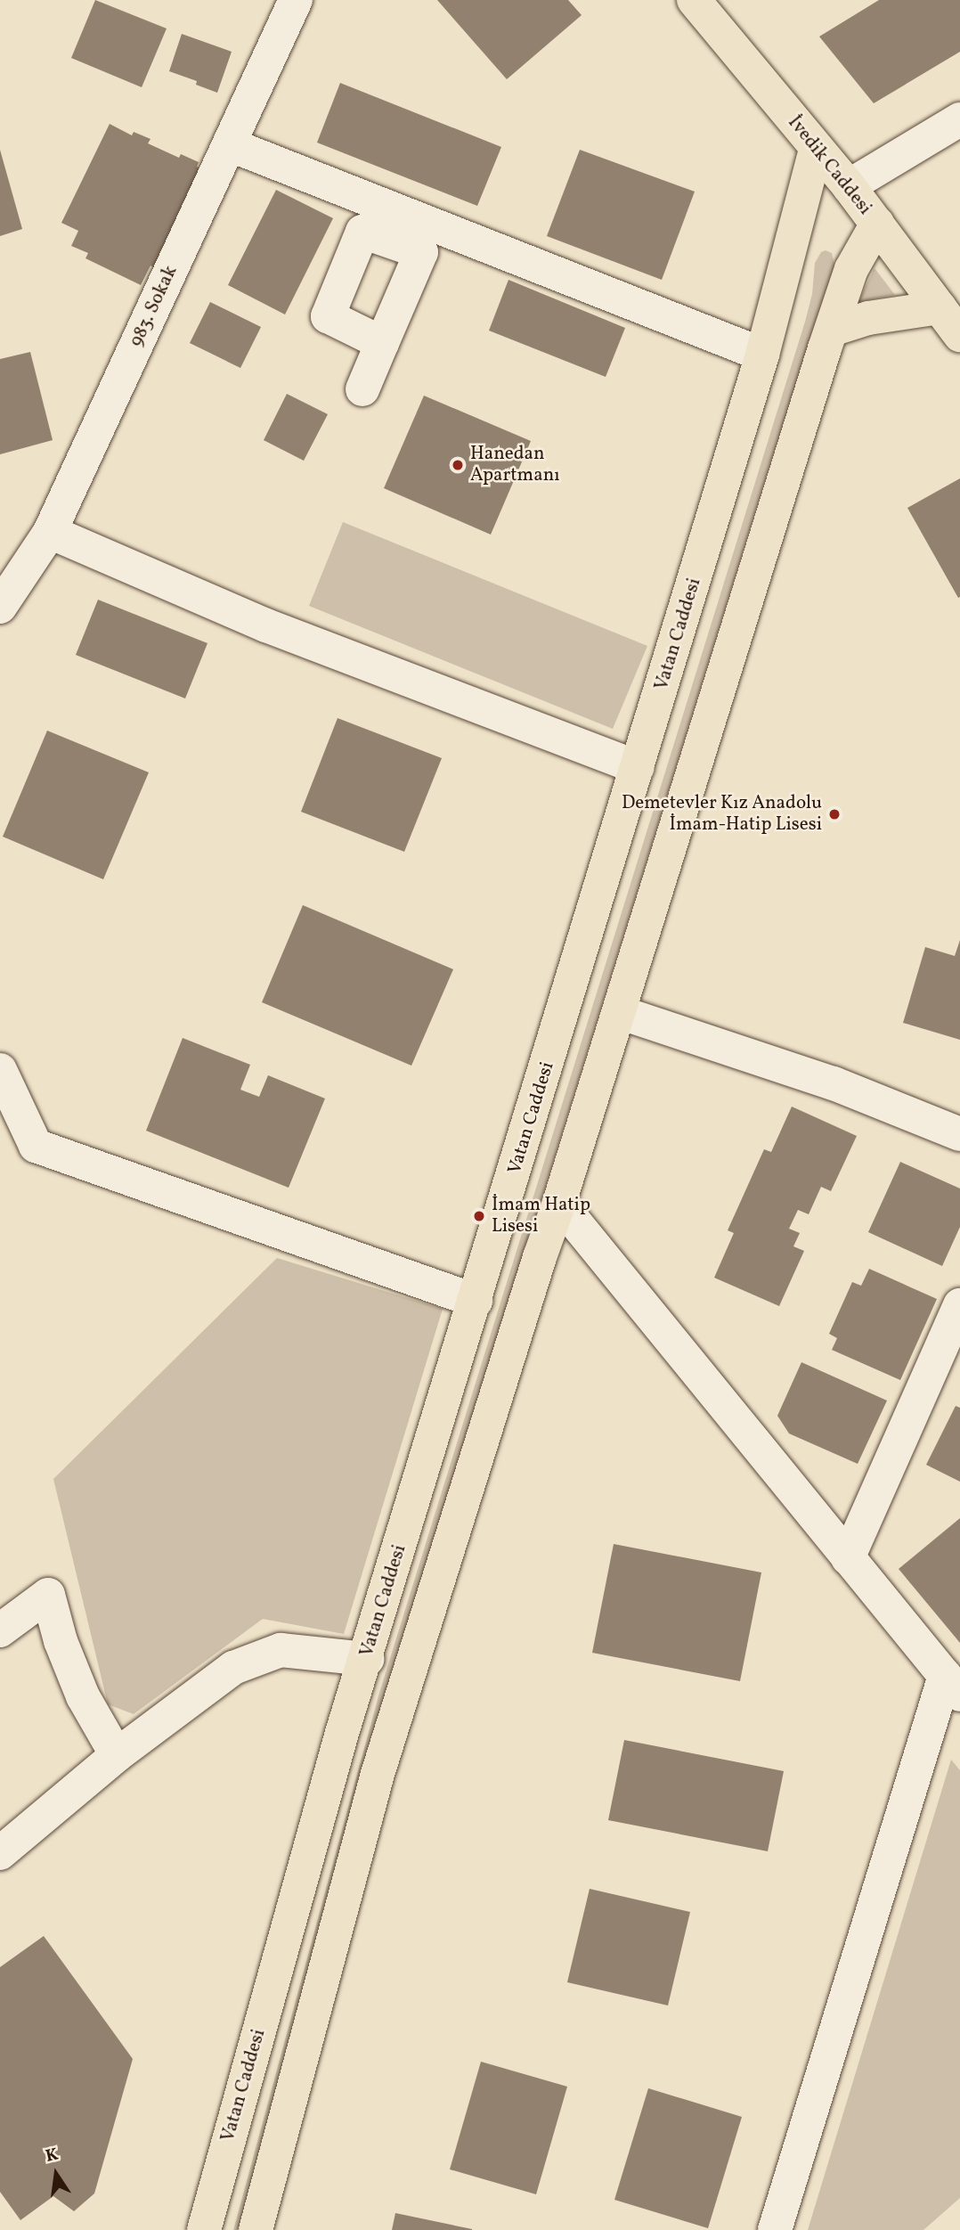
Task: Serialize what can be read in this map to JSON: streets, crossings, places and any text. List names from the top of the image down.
{
  "streets": {
    "main road": ["İvedik Caddesi", "Vatan Caddesi"],
    "street": ["983. Sokak"]
  },
  "crossings": [
    ["İvedik Caddesi", "Vatan Caddesi"]
  ],
  "places": ["Hanedan Apartmanı", "Demetevler Kız Anadolu İmam-Hatip Lisesi", "İmam Hatip Lisesi"],
  "north": "top"
}
